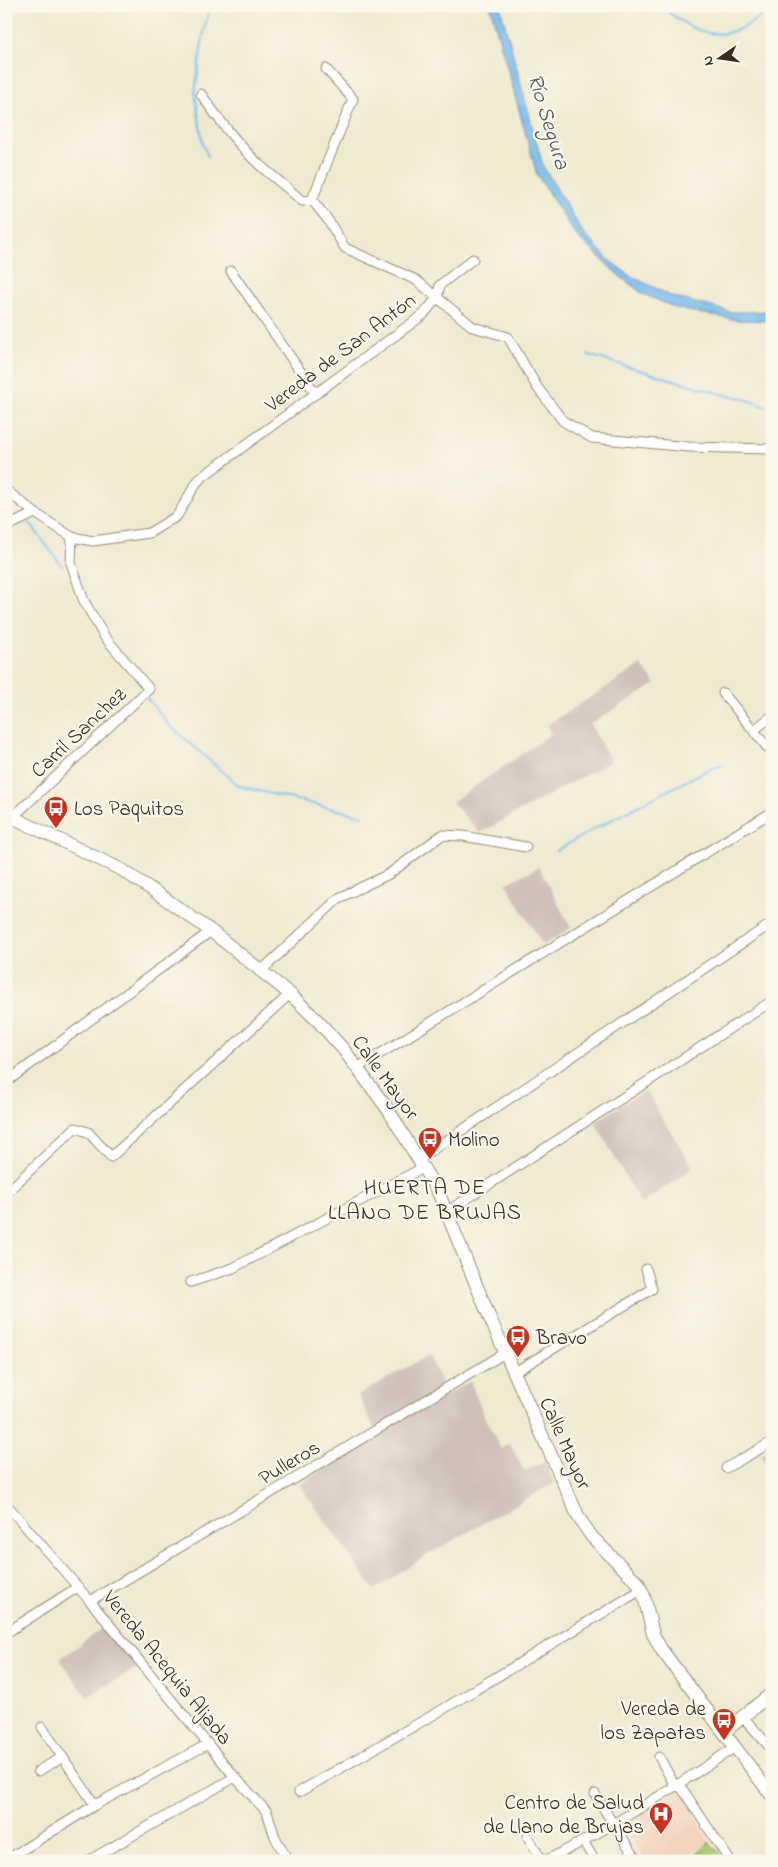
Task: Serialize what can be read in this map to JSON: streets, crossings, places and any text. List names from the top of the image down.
{
  "streets": {
    "main road": ["Calle Mayor"],
    "street": [
      "Vereda de San Antón",
      "Carril Sanchez",
      "Pulleros",
      "Vereda Acequia Aljada"
    ]
  },
  "crossings": [
    ["Vereda de San Antón", "Carril Sanchez"],
    ["Carril Sanchez", "Calle Mayor"],
    ["Calle Mayor", "Pulleros"],
    ["Pulleros", "Vereda Acequia Aljada"]
  ],
  "districts": ["HUERTA DE LLANO DE BRUJAS"],
  "water": ["Río Segura"],
  "places": {
    "bus stop": [
      "Los Paquitos",
      "Molino",
      "Bravo",
      "Vereda de los Zapatas"
    ],
    "hospital": ["Centro de Salud de Llano de Brujas"]
  },
  "north": "left"
}
